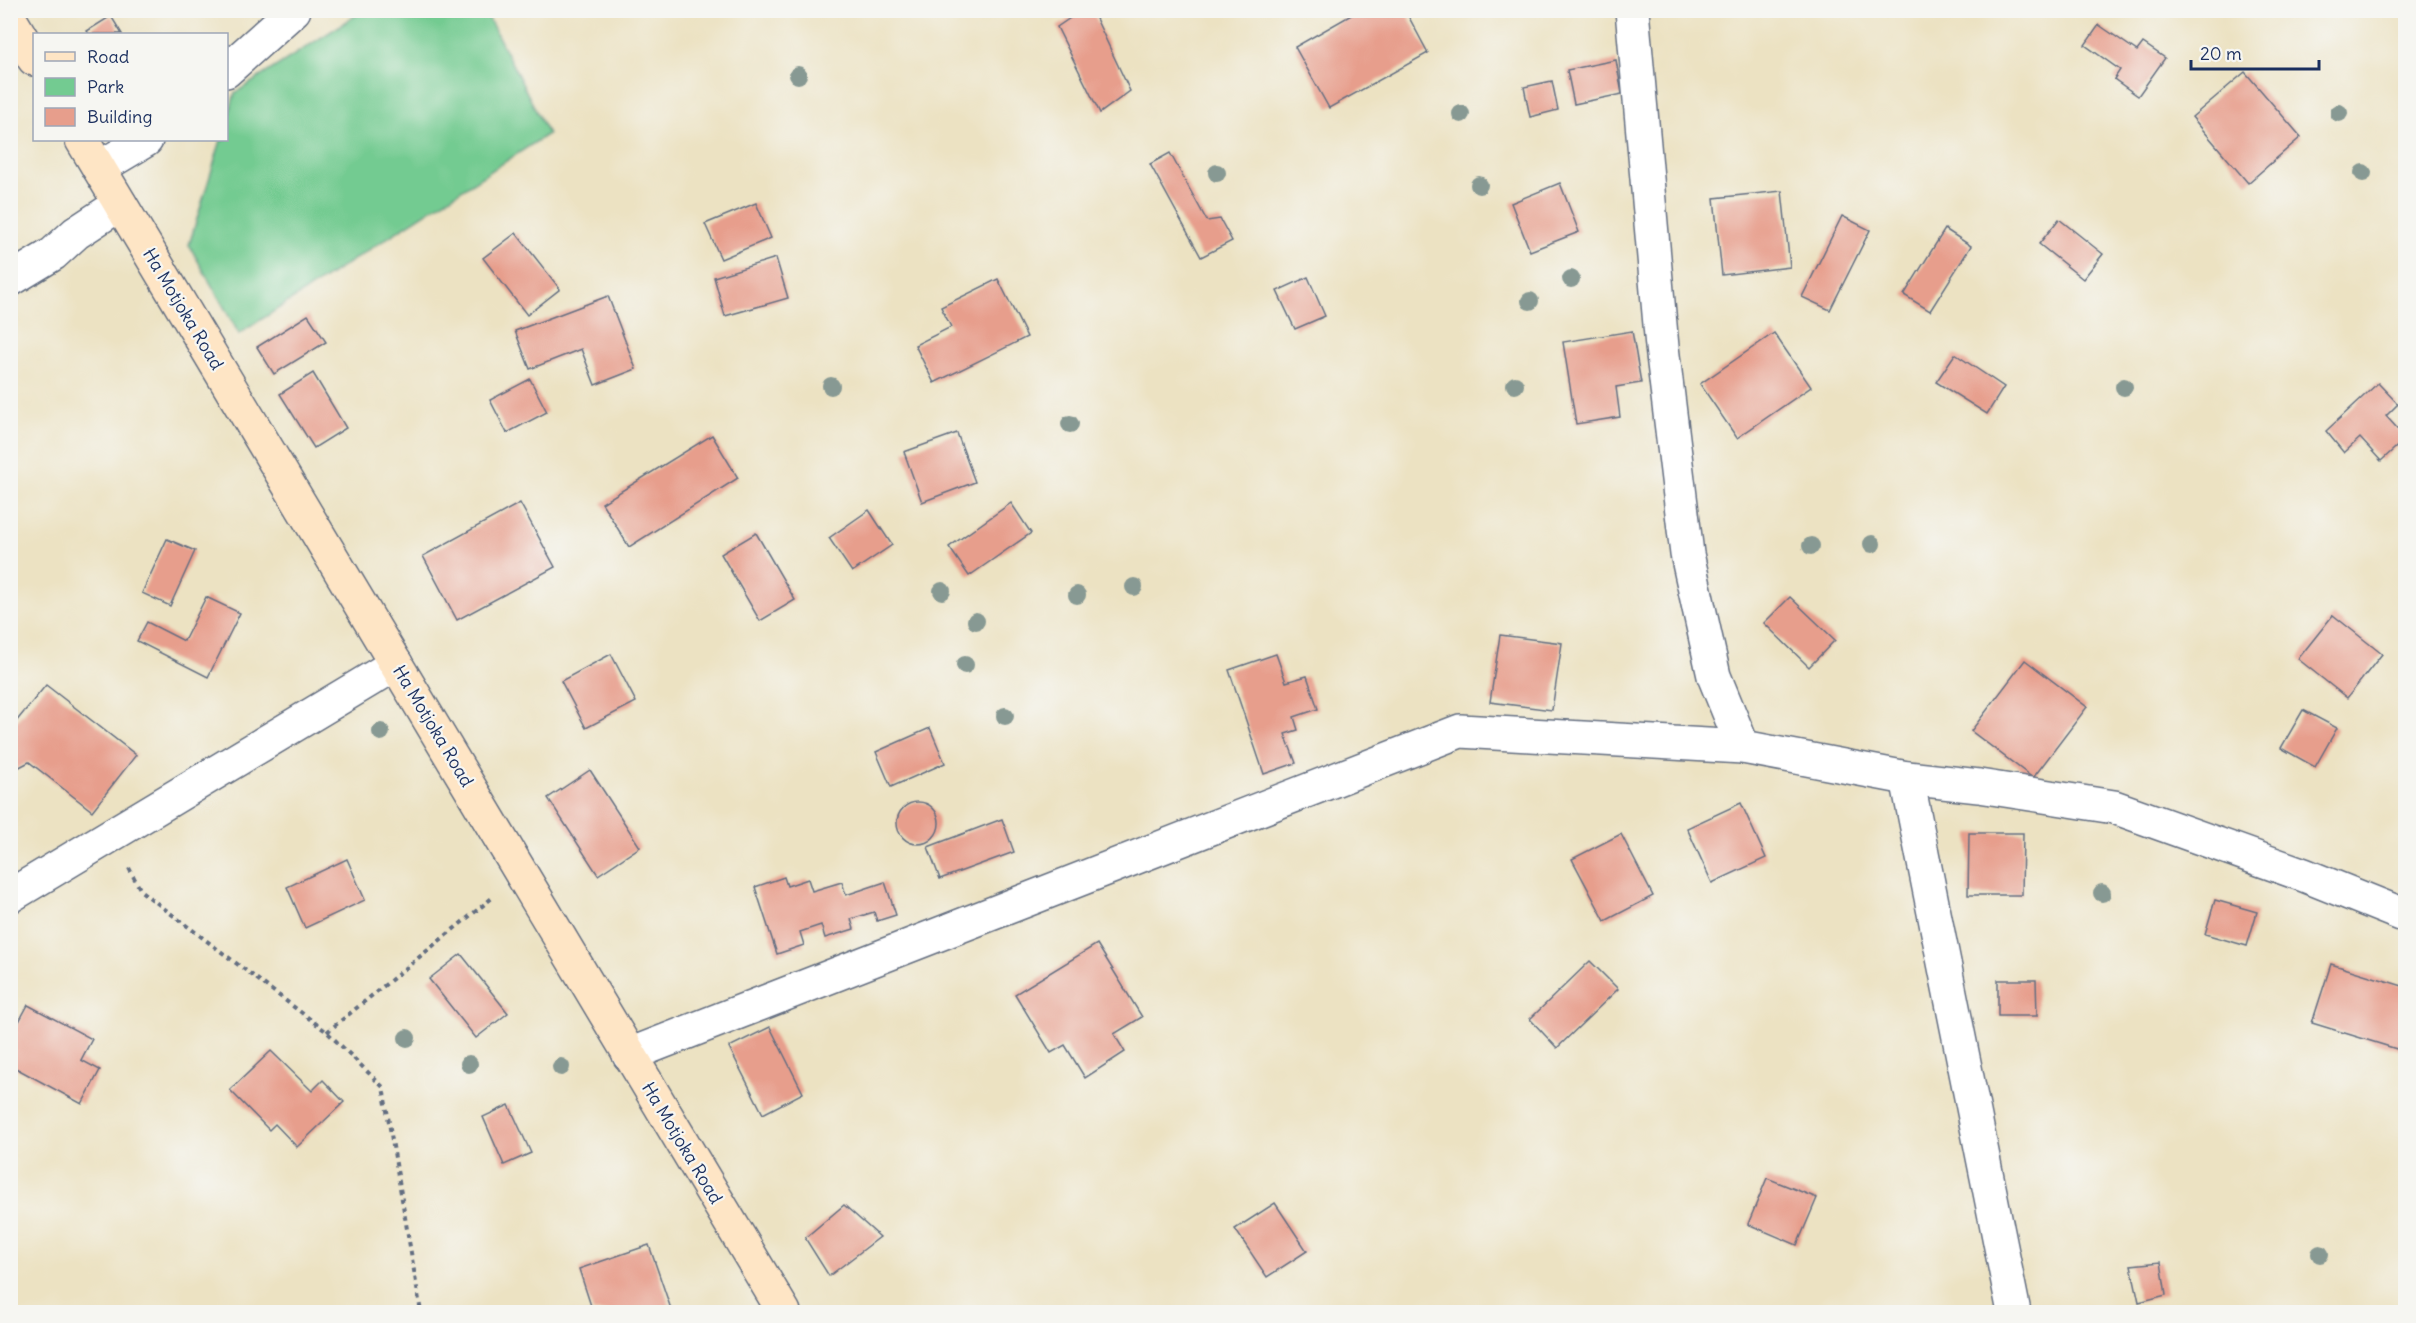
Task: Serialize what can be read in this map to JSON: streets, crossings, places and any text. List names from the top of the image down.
{
  "streets": {
    "street": ["Ha Motjoka Road"]
  },
  "legend": ["Road", "Park", "Building"],
  "scale_bar": "20 m"
}
